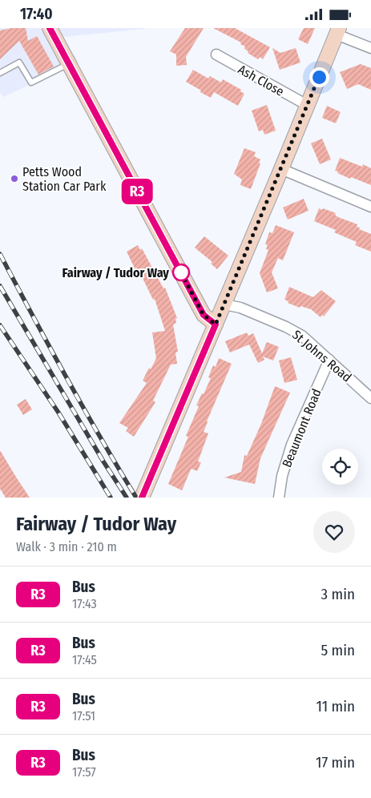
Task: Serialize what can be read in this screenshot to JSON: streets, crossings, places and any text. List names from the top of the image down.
{
  "streets": {
    "street": ["Ash Close", "St Johns Road", "Beaumont Road"]
  },
  "crossings": [
    ["St Johns Road", "Beaumont Road"]
  ],
  "places": ["Petts Wood Station Car Park", "Fairway / Tudor Way"],
  "lines": ["bus line R3"],
  "page": {
    "status": "17:40",
    "on_map": "R3",
    "heading": ["Fairway / Tudor Way", "Walk · 3 min · 210 m"],
    "list": [
      {
        "mark": "R3",
        "name": "Bus",
        "note": "17:43",
        "value": "3 min"
      },
      {
        "mark": "R3",
        "name": "Bus",
        "note": "17:45",
        "value": "5 min"
      },
      {
        "mark": "R3",
        "name": "Bus",
        "note": "17:51",
        "value": "11 min"
      },
      {
        "mark": "R3",
        "name": "Bus",
        "note": "17:57",
        "value": "17 min"
      }
    ]
  }
}
